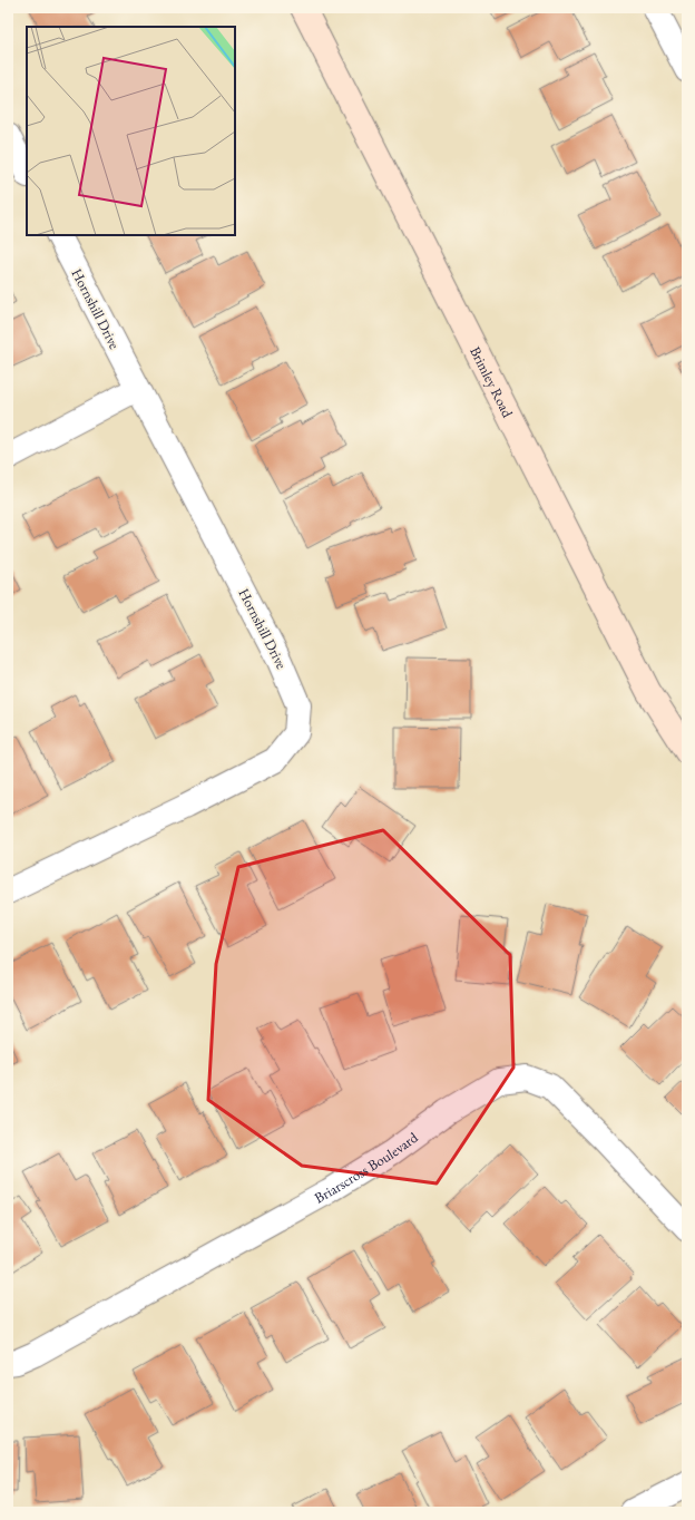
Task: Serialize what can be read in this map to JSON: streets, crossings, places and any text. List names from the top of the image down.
{
  "streets": {
    "main road": ["Brimley Road"],
    "street": ["Hornshill Drive", "Briarscross Boulevard"]
  }
}
